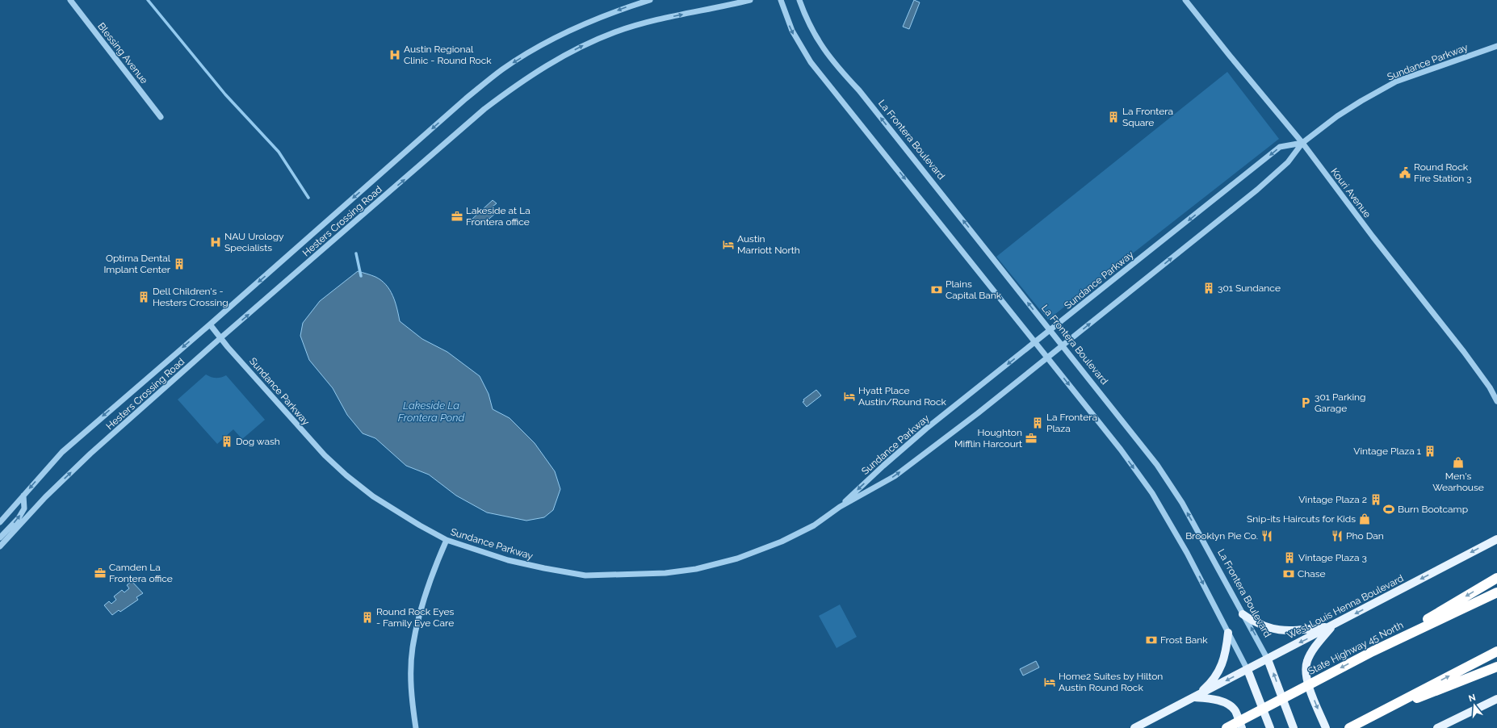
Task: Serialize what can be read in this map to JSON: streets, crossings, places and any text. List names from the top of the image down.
{
  "streets": {
    "highway": ["State Highway 45 North"],
    "main road": ["La Frontera Boulevard", "West Louis Henna Boulevard"],
    "street": [
      "Blessing Avenue",
      "Sundance Parkway",
      "Kouri Avenue",
      "Hesters Crossing Road"
    ]
  },
  "crossings": [
    ["Sundance Parkway", "La Frontera Boulevard"],
    ["Sundance Parkway", "Kouri Avenue"],
    ["Sundance Parkway", "Hesters Crossing Road"],
    ["La Frontera Boulevard", "West Louis Henna Boulevard"]
  ],
  "one_way": ["West Louis Henna Boulevard"],
  "water": ["Lakeside La Frontera Pond"],
  "places": {
    "hospital": ["Austin Regional Clinic - Round Rock", "NAU Urology Specialists"],
    "building": [
      "La Frontera Square",
      "Optima Dental Implant Center",
      "301 Sundance",
      "Dell Children's - Hesters Crossing",
      "La Frontera Plaza",
      "Dog wash",
      "Vintage Plaza 1",
      "Vintage Plaza 2",
      "Vintage Plaza 3",
      "Round Rock Eyes - Family Eye Care"
    ],
    "public building": ["Round Rock Fire Station 3"],
    "office": ["Lakeside at La Frontera office", "Houghton Mifflin Harcourt", "Camden La Frontera office"],
    "hotel": ["Austin Marriott North", "Hyatt Place Austin/Round Rock", "Home2 Suites by Hilton Austin Round Rock"],
    "bank": ["Plains Capital Bank", "Chase", "Frost Bank"],
    "parking": ["301 Parking Garage"],
    "shop": ["Men's Wearhouse", "Snip-its Haircuts for Kids"],
    "sports": ["Burn Bootcamp"],
    "restaurant": ["Brooklyn Pie Co.", "Pho Dan"]
  },
  "north": "top"
}
